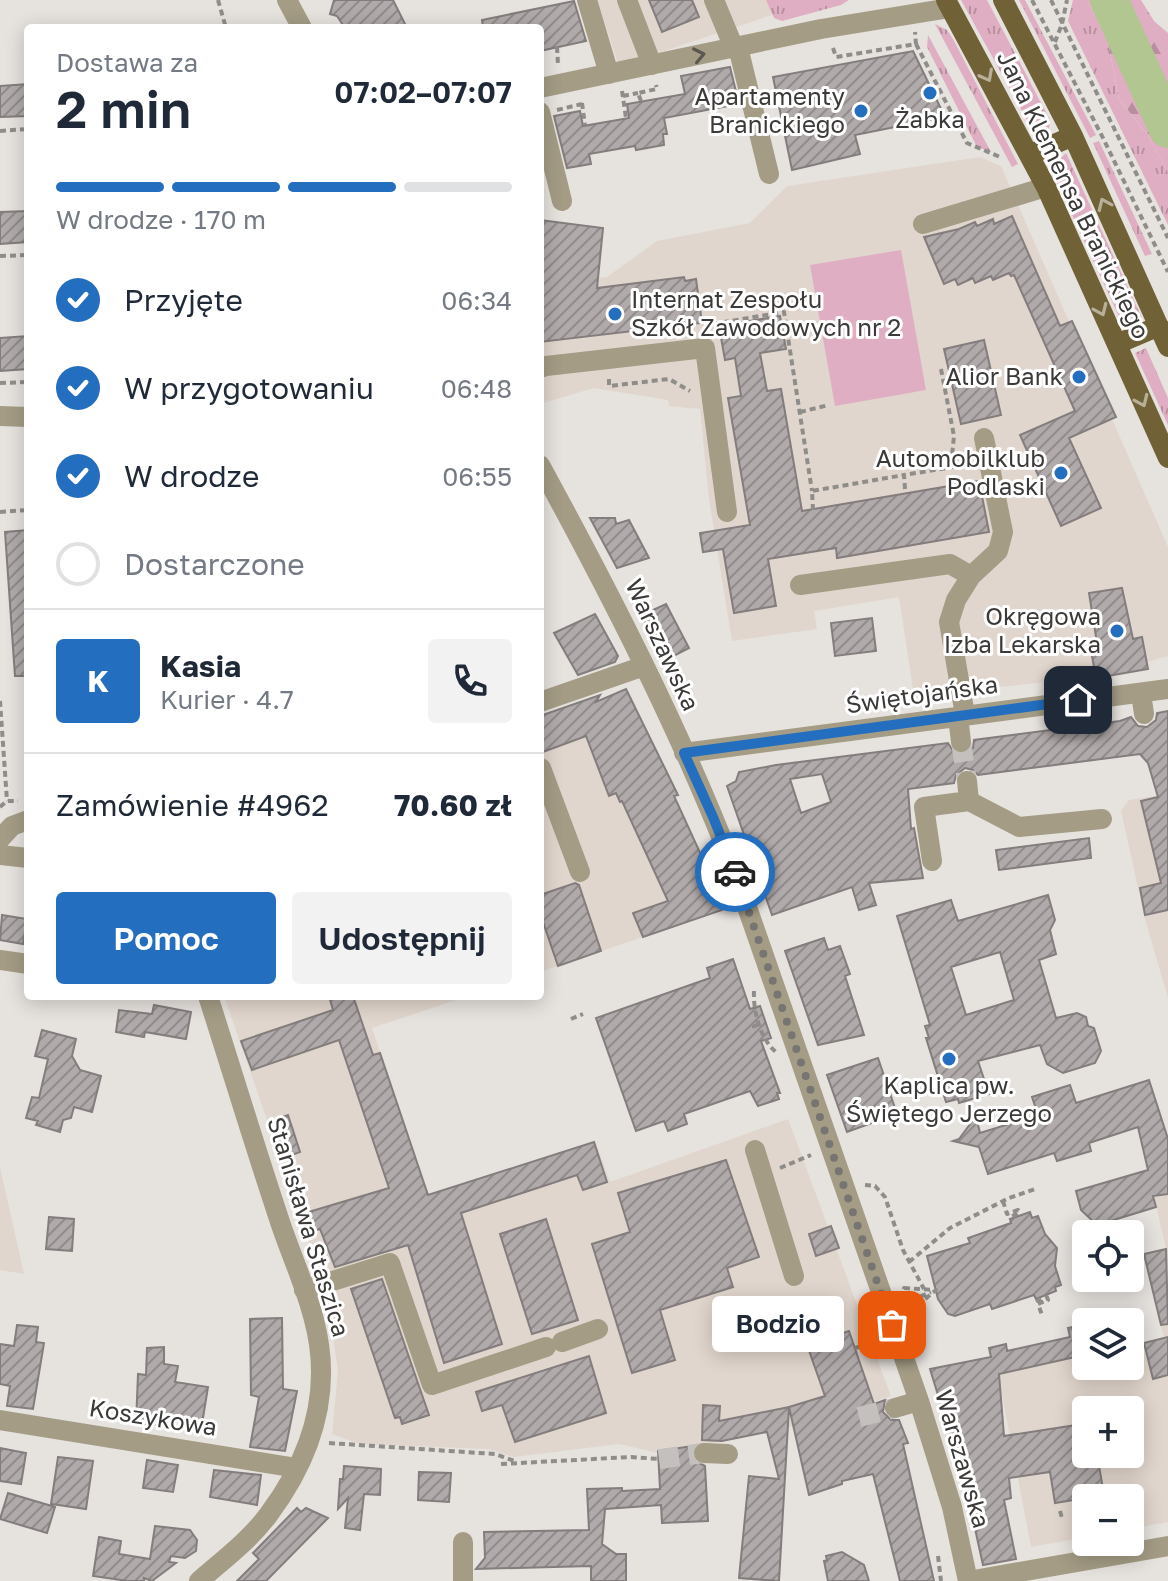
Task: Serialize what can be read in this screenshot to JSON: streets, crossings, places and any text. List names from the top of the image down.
{
  "streets": {
    "main road": ["Jana Klemensa Branickiego"],
    "street": [
      "Warszawska",
      "Świętojańska",
      "Stanisława Staszica",
      "Koszykowa"
    ]
  },
  "crossings": [
    ["Warszawska", "Świętojańska"],
    ["Stanisława Staszica", "Koszykowa"]
  ],
  "places": [
    "Żabka",
    "Apartamenty Branickiego",
    "Internat Zespołu Szkół Zawodowych nr 2",
    "Alior Bank",
    "Automobilklub Podlaski",
    "Okręgowa Izba Lekarska",
    "Kaplica pw. Świętego Jerzego",
    "Bodzio"
  ],
  "page": {
    "heading": ["2 min", "Dostawa za", "07:02–07:07"],
    "panel": [
      "Kasia",
      "Kurier · 4.7",
      "Zamówienie #4962",
      "70.60 zł"
    ],
    "bar": "W drodze · 170 m",
    "list": [
      ["Przyjęte", "06:34"],
      ["W przygotowaniu", "06:48"],
      ["W drodze", "06:55"],
      "Dostarczone"
    ],
    "round": "K",
    "buttons": ["Pomoc", "Udostępnij"],
    "map_buttons": ["+", "−"],
    "bubble": "Bodzio"
  }
}
